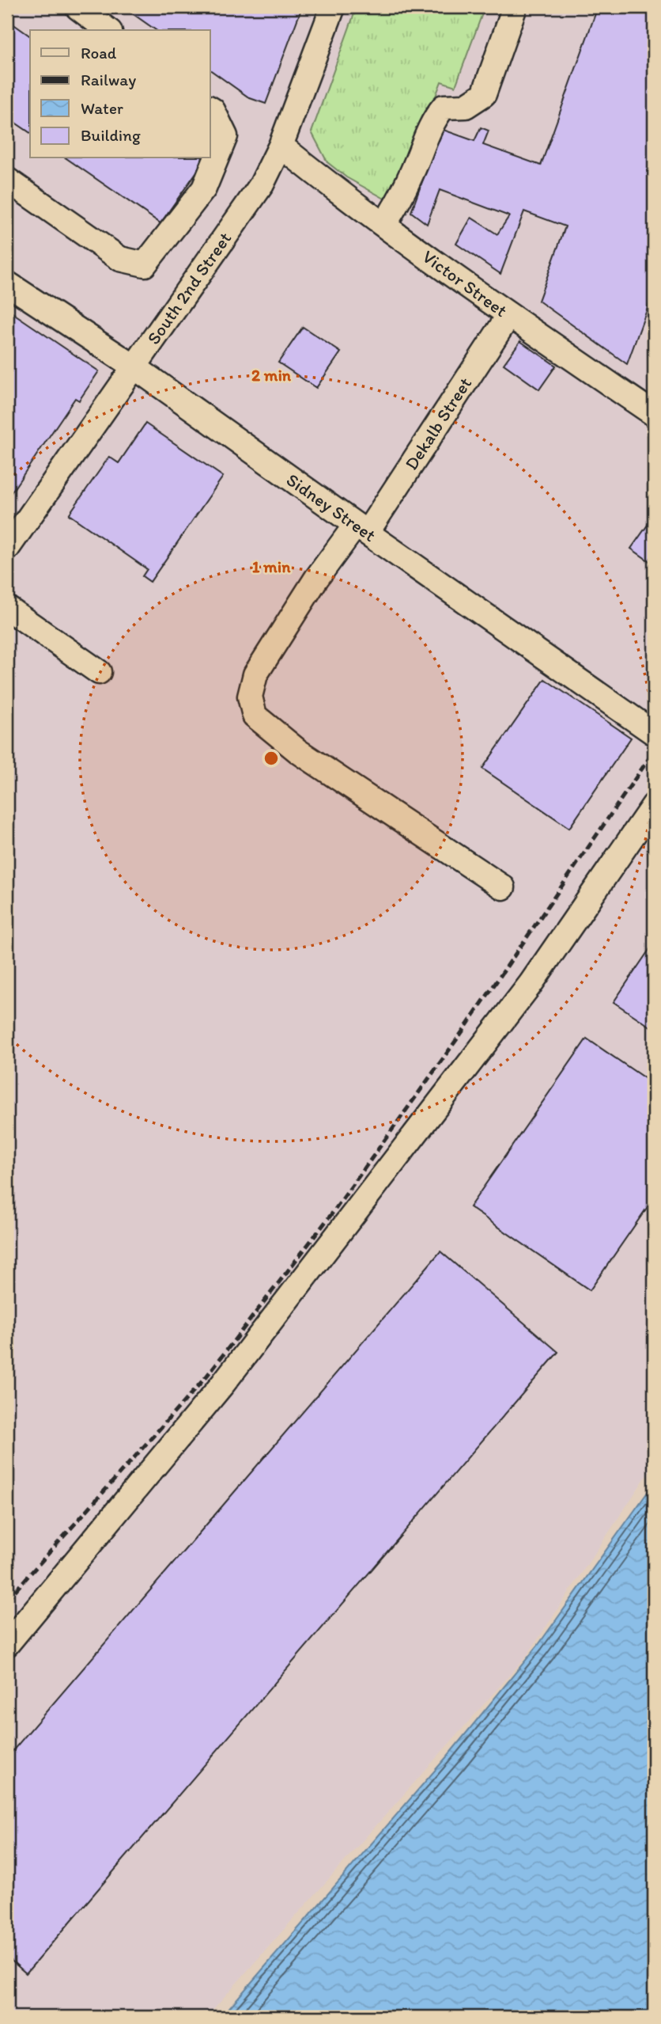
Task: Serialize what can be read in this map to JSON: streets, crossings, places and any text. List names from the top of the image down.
{
  "streets": {
    "street": [
      "Victor Street",
      "South 2nd Street",
      "Dekalb Street",
      "Sidney Street"
    ]
  },
  "crossings": [
    ["Victor Street", "South 2nd Street"],
    ["Victor Street", "Dekalb Street"],
    ["South 2nd Street", "Sidney Street"],
    ["Dekalb Street", "Sidney Street"]
  ],
  "legend": [
    "Road",
    "Railway",
    "Water",
    "Building"
  ],
  "rings": ["2 min", "1 min"]
}
